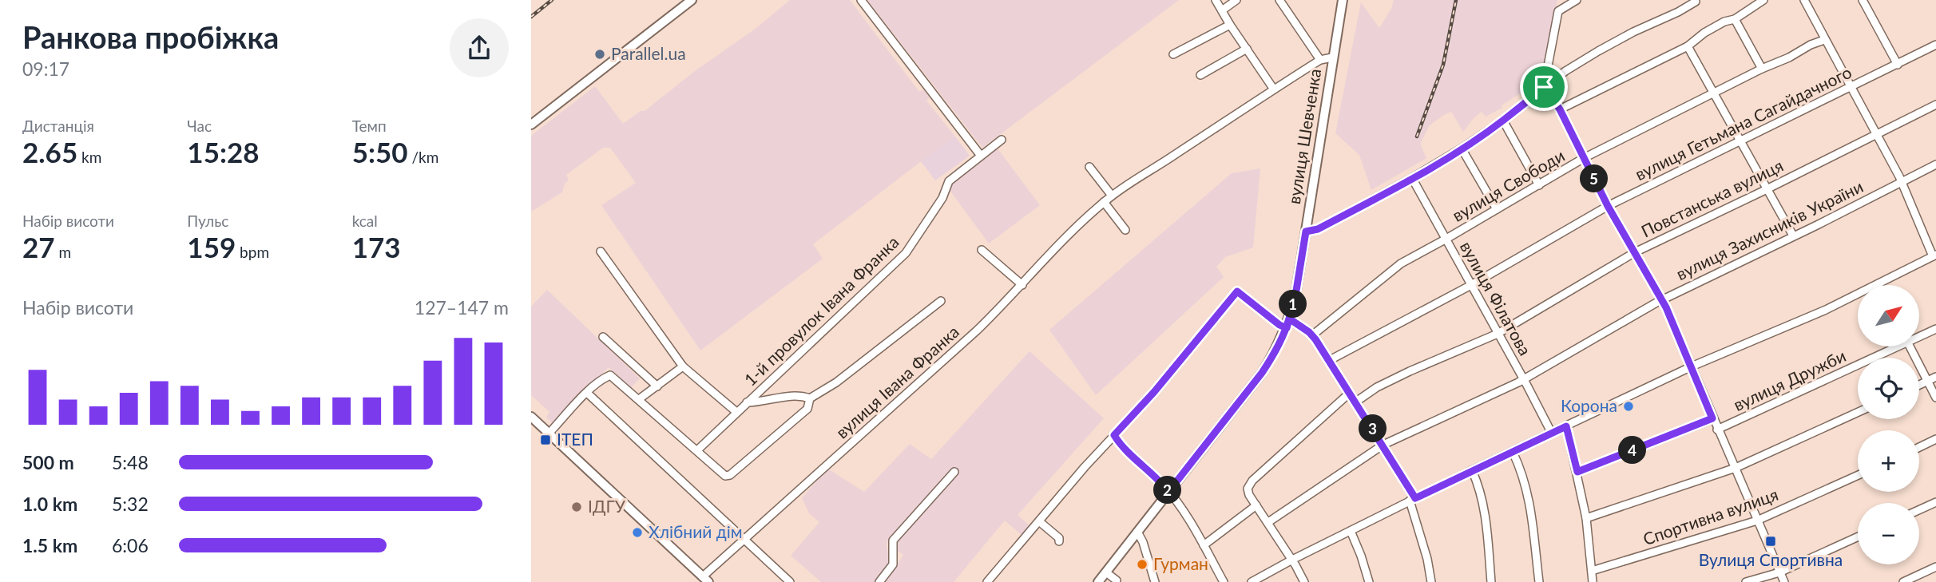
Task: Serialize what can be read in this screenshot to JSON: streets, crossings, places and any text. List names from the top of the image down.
{
  "streets": {
    "main road": ["вулиця Шевченка"],
    "street": [
      "вулиця Гетьмана Сагайдачного",
      "вулиця Свободи",
      "Повстанська вулиця",
      "вулиця Захисників України",
      "вулиця Філатова",
      "1-й провулок Івана Франка",
      "вулиця Дружби",
      "вулиця Івана Франка",
      "Спортивна вулиця"
    ]
  },
  "crossings": [
    ["вулиця Гетьмана Сагайдачного", "вулиця Філатова"],
    ["вулиця Шевченка", "вулиця Івана Франка"],
    ["вулиця Свободи", "вулиця Філатова"],
    ["Повстанська вулиця", "вулиця Філатова"],
    ["вулиця Захисників України", "вулиця Філатова"]
  ],
  "places": {
    "other": [
      "Parallel.ua",
      "Корона",
      "ІДГУ",
      "Хлібний дім",
      "Гурман"
    ],
    "transit": ["ІТЕП", "Вулиця Спортивна"]
  },
  "north": "top right",
  "page": {
    "heading": ["Ранкова пробіжка", "09:17"],
    "stats": [
      ["Дистанція", "2.65 km"],
      ["Час", "15:28"],
      ["Темп", "5:50 /km"],
      ["Набір висоти", "27 m"],
      ["Пульс", "159 bpm"],
      ["kcal", "173"]
    ],
    "pins": [
      "5",
      "1",
      "3",
      "4",
      "2"
    ],
    "chart": ["Набір висоти", "127–147 m"],
    "map_buttons": ["+", "−"],
    "list": [
      {
        "name": "500 m",
        "note": "5:48"
      },
      {
        "name": "1.0 km",
        "note": "5:32"
      },
      {
        "name": "1.5 km",
        "note": "6:06"
      }
    ]
  }
}
